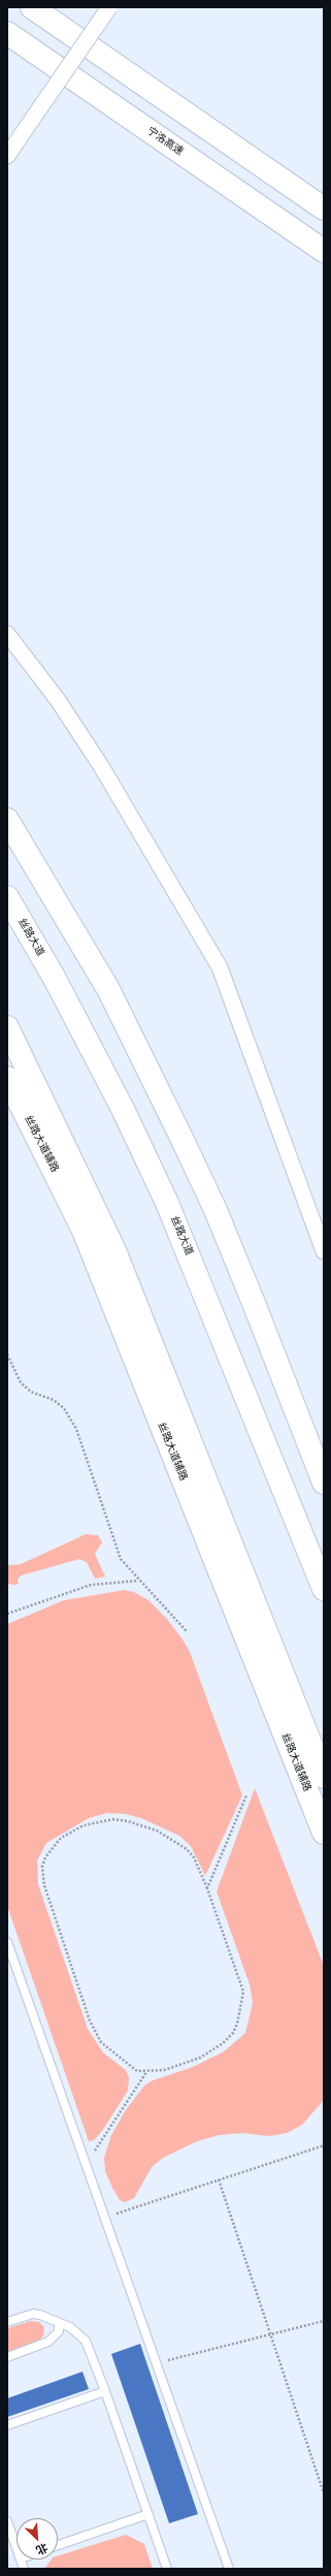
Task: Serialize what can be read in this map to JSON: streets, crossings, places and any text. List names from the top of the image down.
{
  "streets": {
    "main road": ["宁洛高速", "丝路大道", "丝路大道辅路"]
  },
  "north": "bottom right"
}
